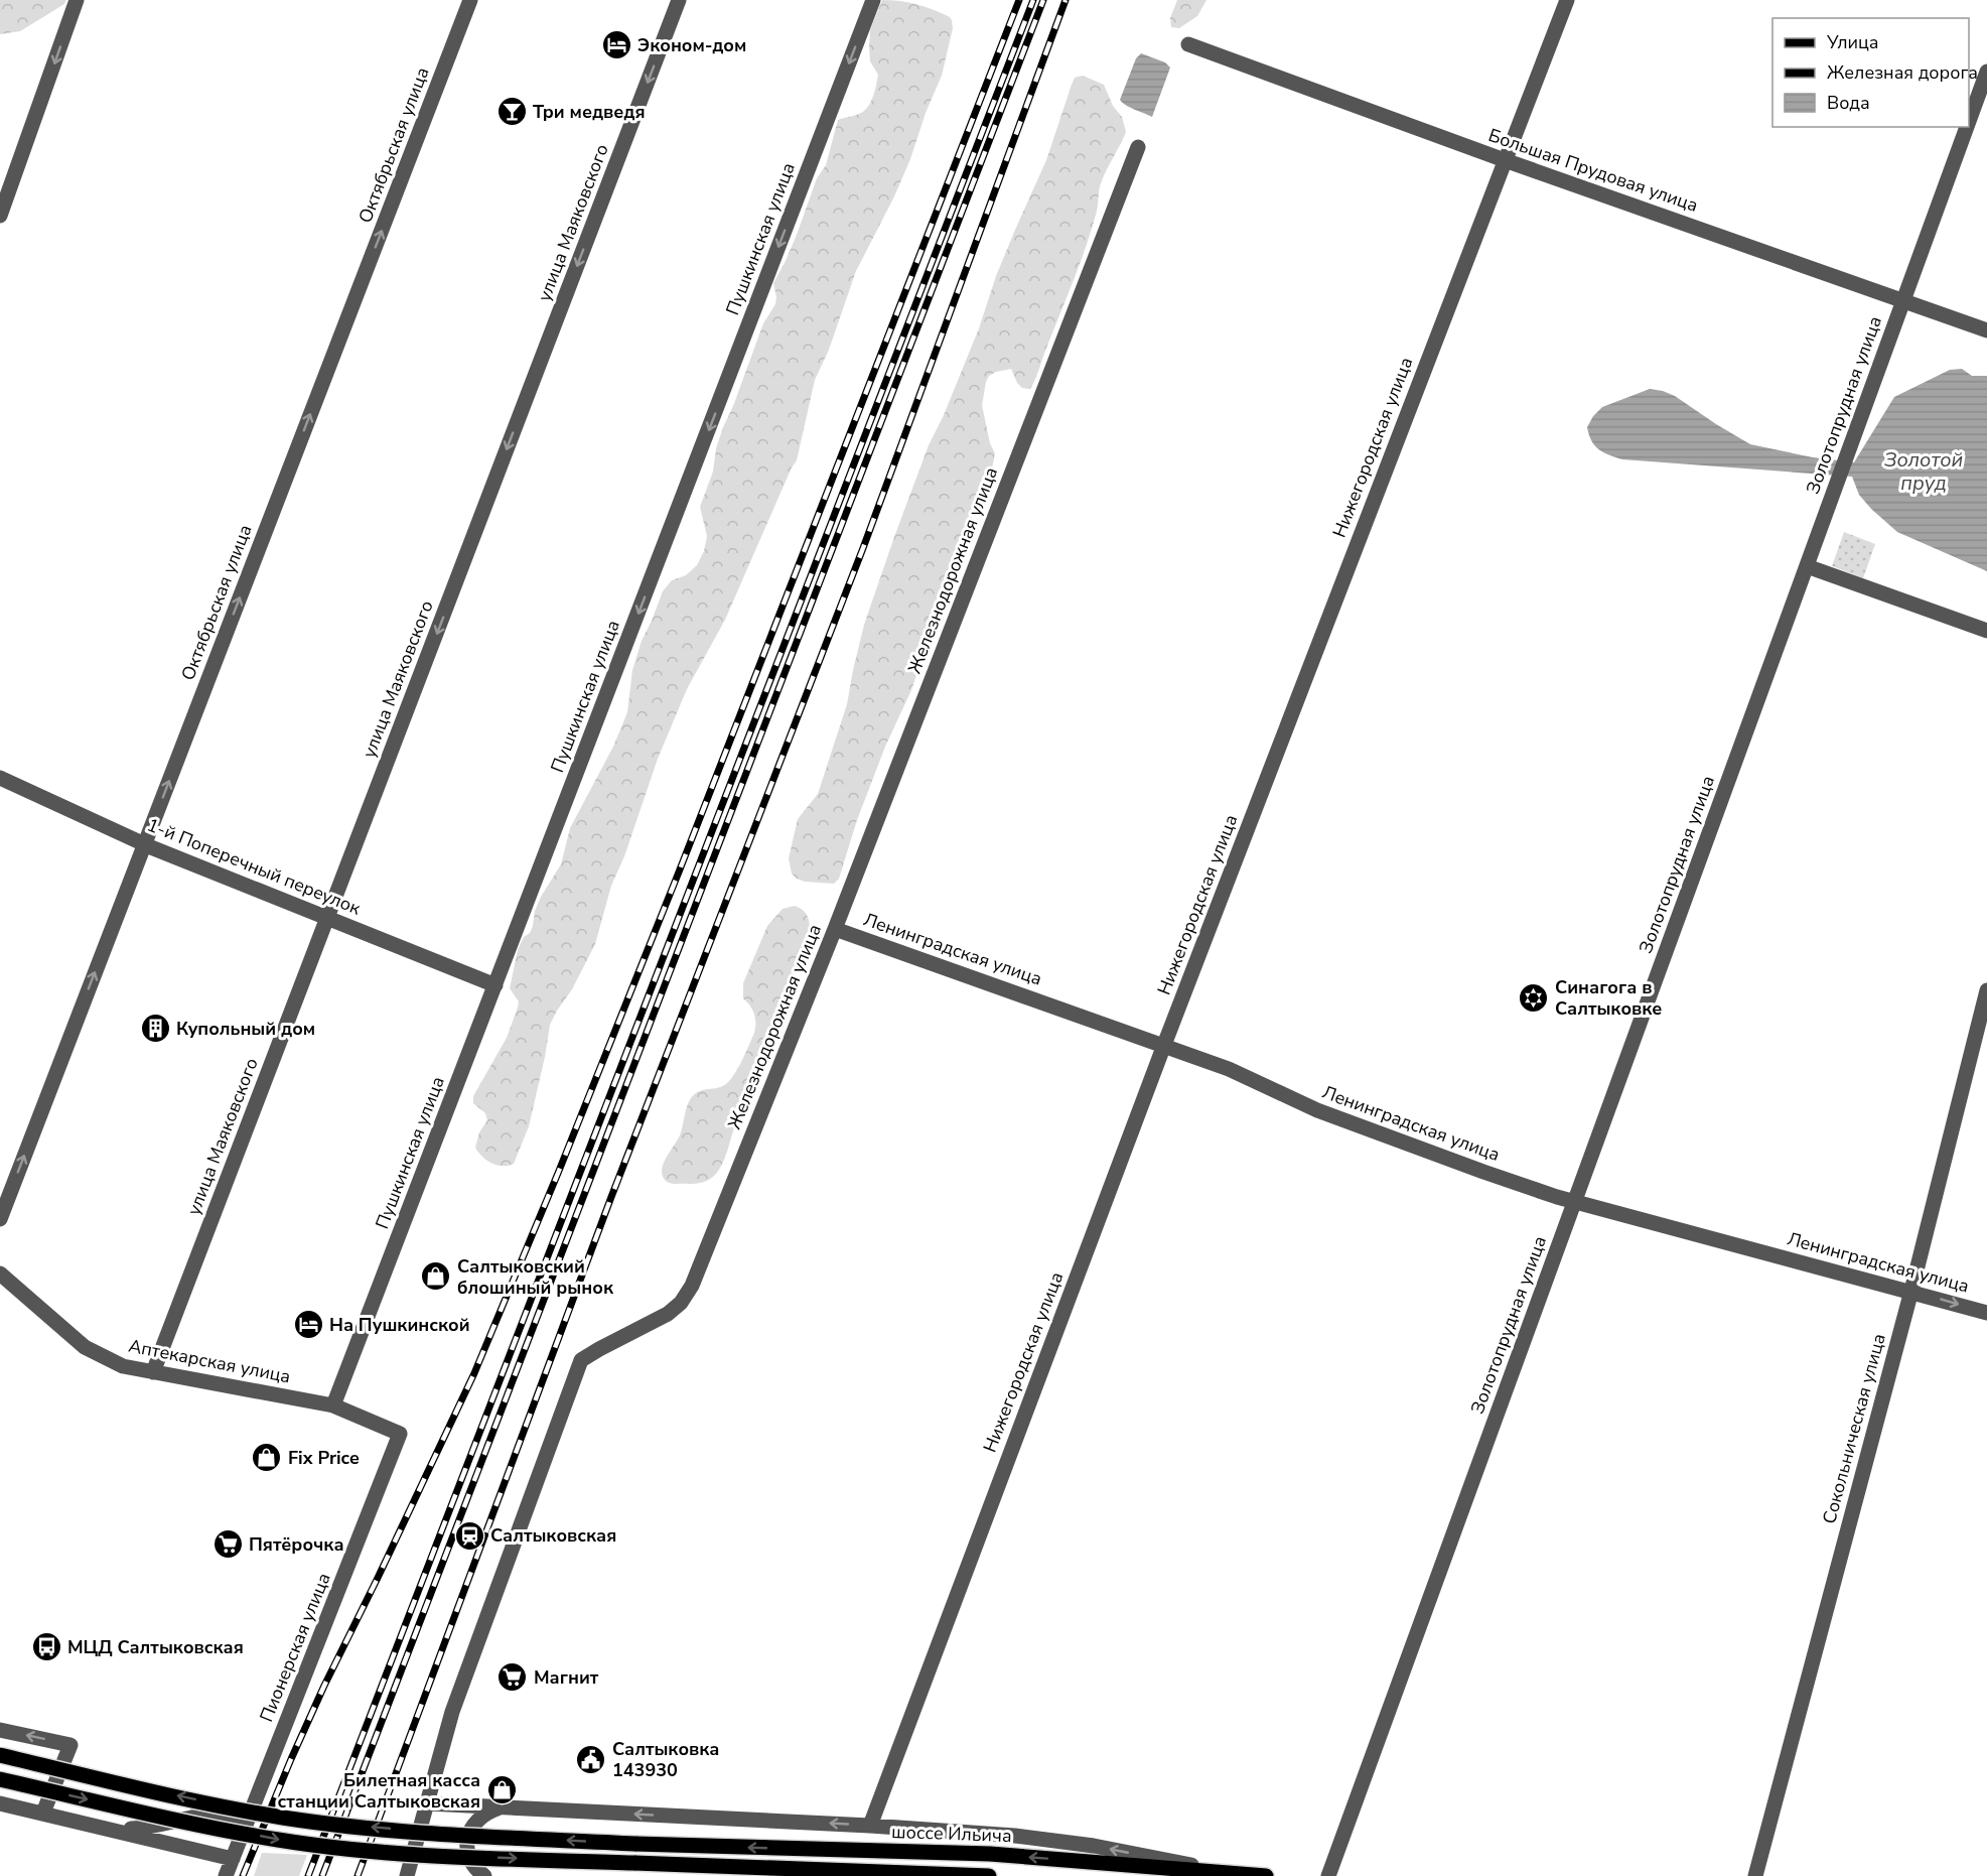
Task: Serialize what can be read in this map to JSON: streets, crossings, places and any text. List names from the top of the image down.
{
  "streets": {
    "main road": ["шоссе Ильича"],
    "street": [
      "Октябрьская улица",
      "Большая Прудовая улица",
      "улица Маяковского",
      "Пушкинская улица",
      "Золотопрудная улица",
      "Нижегородская улица",
      "Железнодорожная улица",
      "1-й Поперечный переулок",
      "Ленинградская улица",
      "Аптекарская улица",
      "Сокольническая улица",
      "Пионерская улица"
    ]
  },
  "crossings": [
    ["Октябрьская улица", "1-й Поперечный переулок"],
    ["Большая Прудовая улица", "Золотопрудная улица"],
    ["Большая Прудовая улица", "Нижегородская улица"],
    ["улица Маяковского", "1-й Поперечный переулок"],
    ["улица Маяковского", "Аптекарская улица"],
    ["Пушкинская улица", "1-й Поперечный переулок"],
    ["Пушкинская улица", "Аптекарская улица"],
    ["Пушкинская улица", "Пионерская улица"],
    ["Золотопрудная улица", "Ленинградская улица"],
    ["Нижегородская улица", "Ленинградская улица"],
    ["Железнодорожная улица", "Ленинградская улица"],
    ["Ленинградская улица", "Сокольническая улица"],
    ["Аптекарская улица", "Пионерская улица"]
  ],
  "one_way": ["Октябрьская улица", "улица Маяковского", "Пушкинская улица"],
  "water": ["Золотой пруд"],
  "places": {
    "hotel": ["Эконом-дом", "На Пушкинской"],
    "bar": ["Три медведя"],
    "synagogue": ["Синагога в Салтыковке"],
    "building": ["Купольный дом"],
    "shop": ["Салтыковский блошиный рынок", "Fix Price", "Билетная касса станции Салтыковская"],
    "station": ["Салтыковская"],
    "supermarket": ["Пятёрочка", "Магнит"],
    "bus stop": ["МЦД Салтыковская"],
    "public building": ["Салтыковка 143930"]
  },
  "legend": ["Улица", "Железная дорога", "Вода"]
}
